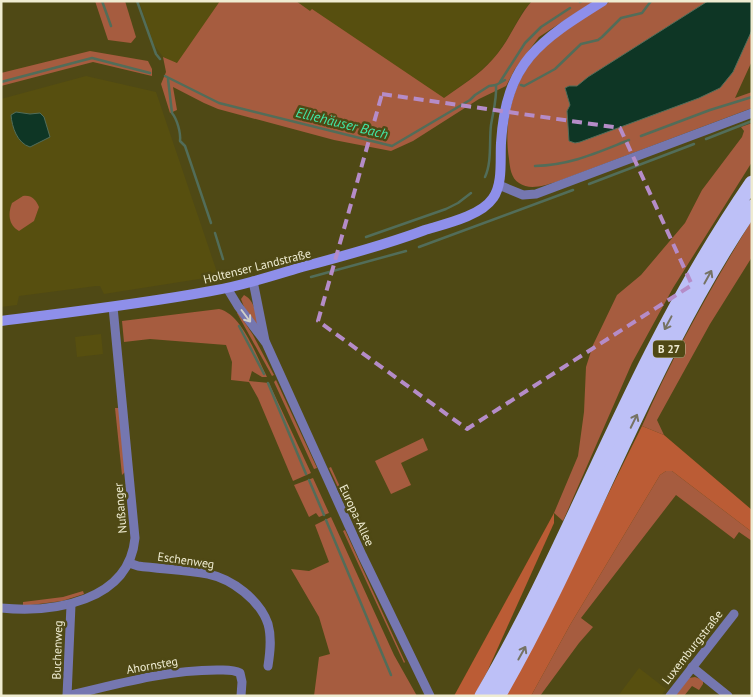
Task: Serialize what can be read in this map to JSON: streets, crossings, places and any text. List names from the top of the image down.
{
  "streets": {
    "highway": ["B 27"],
    "street": [
      "Holtenser Landstraße",
      "Nußanger",
      "Europa-Allee",
      "Eschenweg",
      "Luxemburgstraße",
      "Buchenweg",
      "Ahornsteg"
    ]
  },
  "crossings": [
    ["Holtenser Landstraße", "Nußanger"],
    ["Holtenser Landstraße", "Europa-Allee"],
    ["Nußanger", "Eschenweg"],
    ["Nußanger", "Buchenweg"],
    ["Buchenweg", "Ahornsteg"]
  ],
  "water": ["Elliehäuser Bach"]
}
